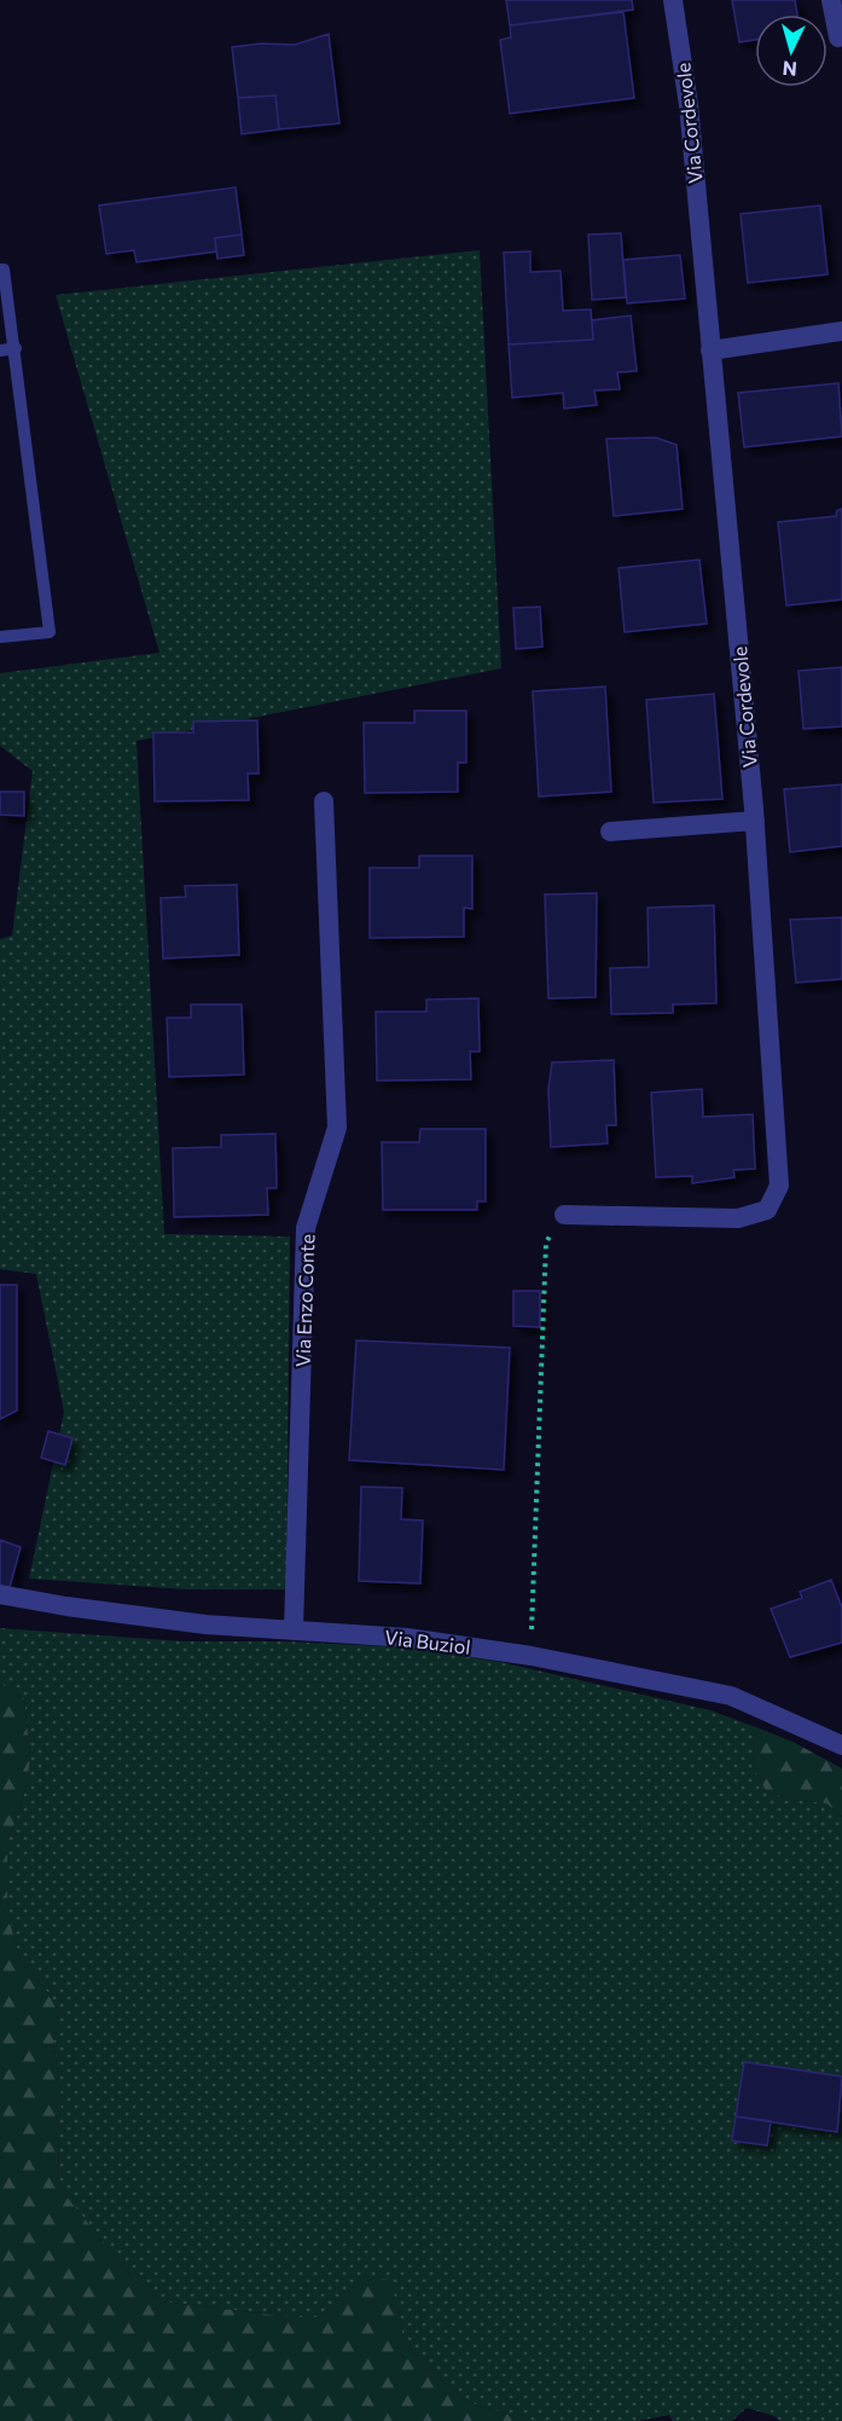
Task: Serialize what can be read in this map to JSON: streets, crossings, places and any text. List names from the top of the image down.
{
  "streets": {
    "street": ["Via Cordevole", "Via Enzo Conte", "Via Buziol"]
  },
  "crossings": [
    ["Via Enzo Conte", "Via Buziol"]
  ],
  "north": "bottom"
}
